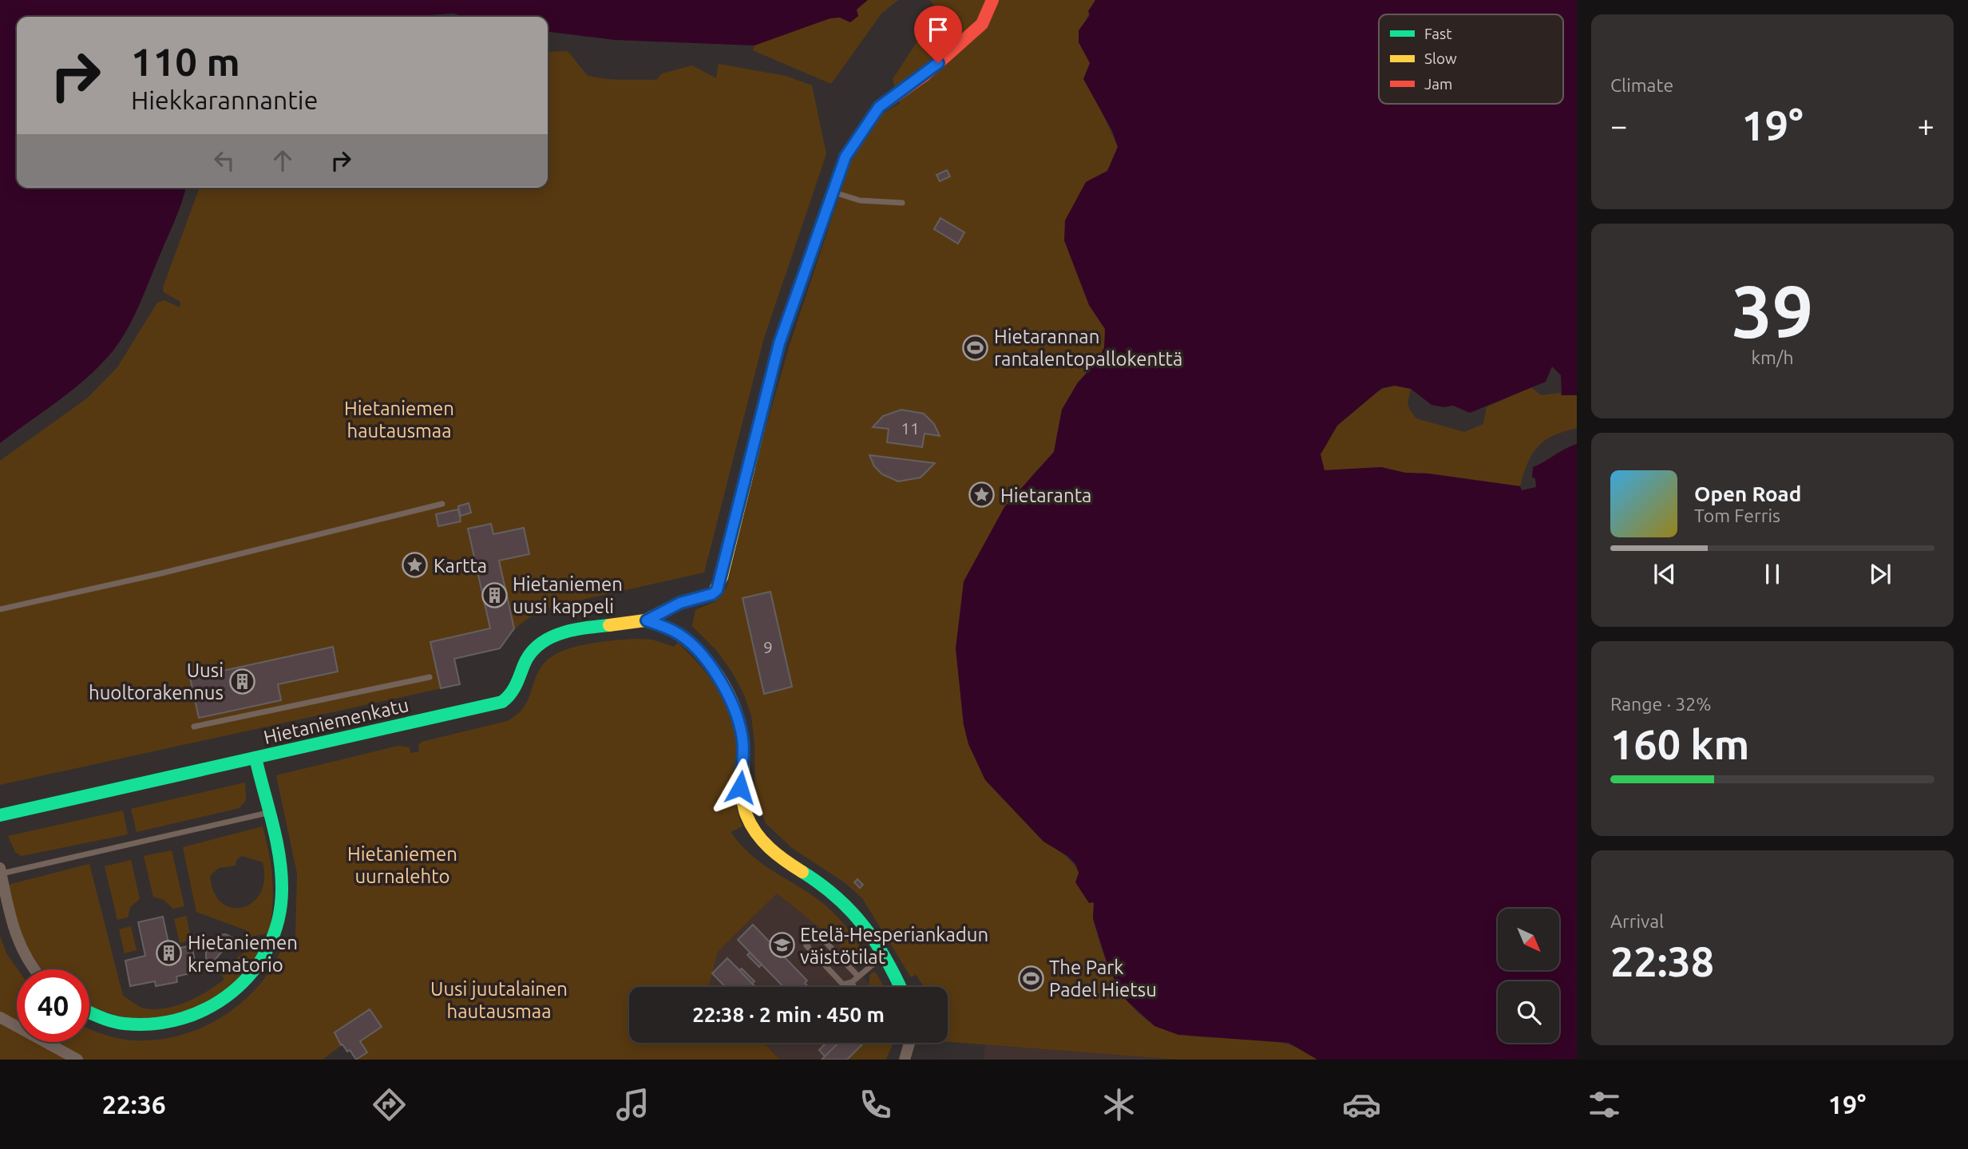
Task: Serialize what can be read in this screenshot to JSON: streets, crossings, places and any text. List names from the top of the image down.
{
  "streets": {
    "street": ["Hietaniemenkatu"]
  },
  "parks": ["Hietaniemen hautausmaa", "Hietaniemen uurnalehto", "Uusi juutalainen hautausmaa"],
  "places": {
    "sports": ["Hietarannan rantalentopallokenttä", "The Park Padel Hietsu"],
    "place": ["Hietaranta", "Kartta"],
    "building": ["Hietaniemen uusi kappeli", "Uusi huoltorakennus", "Hietaniemen krematorio"],
    "school or university": ["Etelä-Hesperiankadun väistötilat"]
  },
  "house_numbers": ["11", "9"],
  "legend": ["Fast", "Slow", "Jam"],
  "north": "bottom right",
  "page": {
    "tile": [
      "Climate",
      ["39", "km/h"],
      ["Range · 32%", "160 km"],
      ["Arrival", "22:38"]
    ],
    "turn": ["110 m", "Hiekkarannantie"],
    "heat": ["−", "19°", "+"],
    "song": ["Open Road", "Tom Ferris"],
    "limit": "40",
    "trip": "22:38 · 2 min · 450 m",
    "tabs": ["22:36", "19°"]
  }
}
